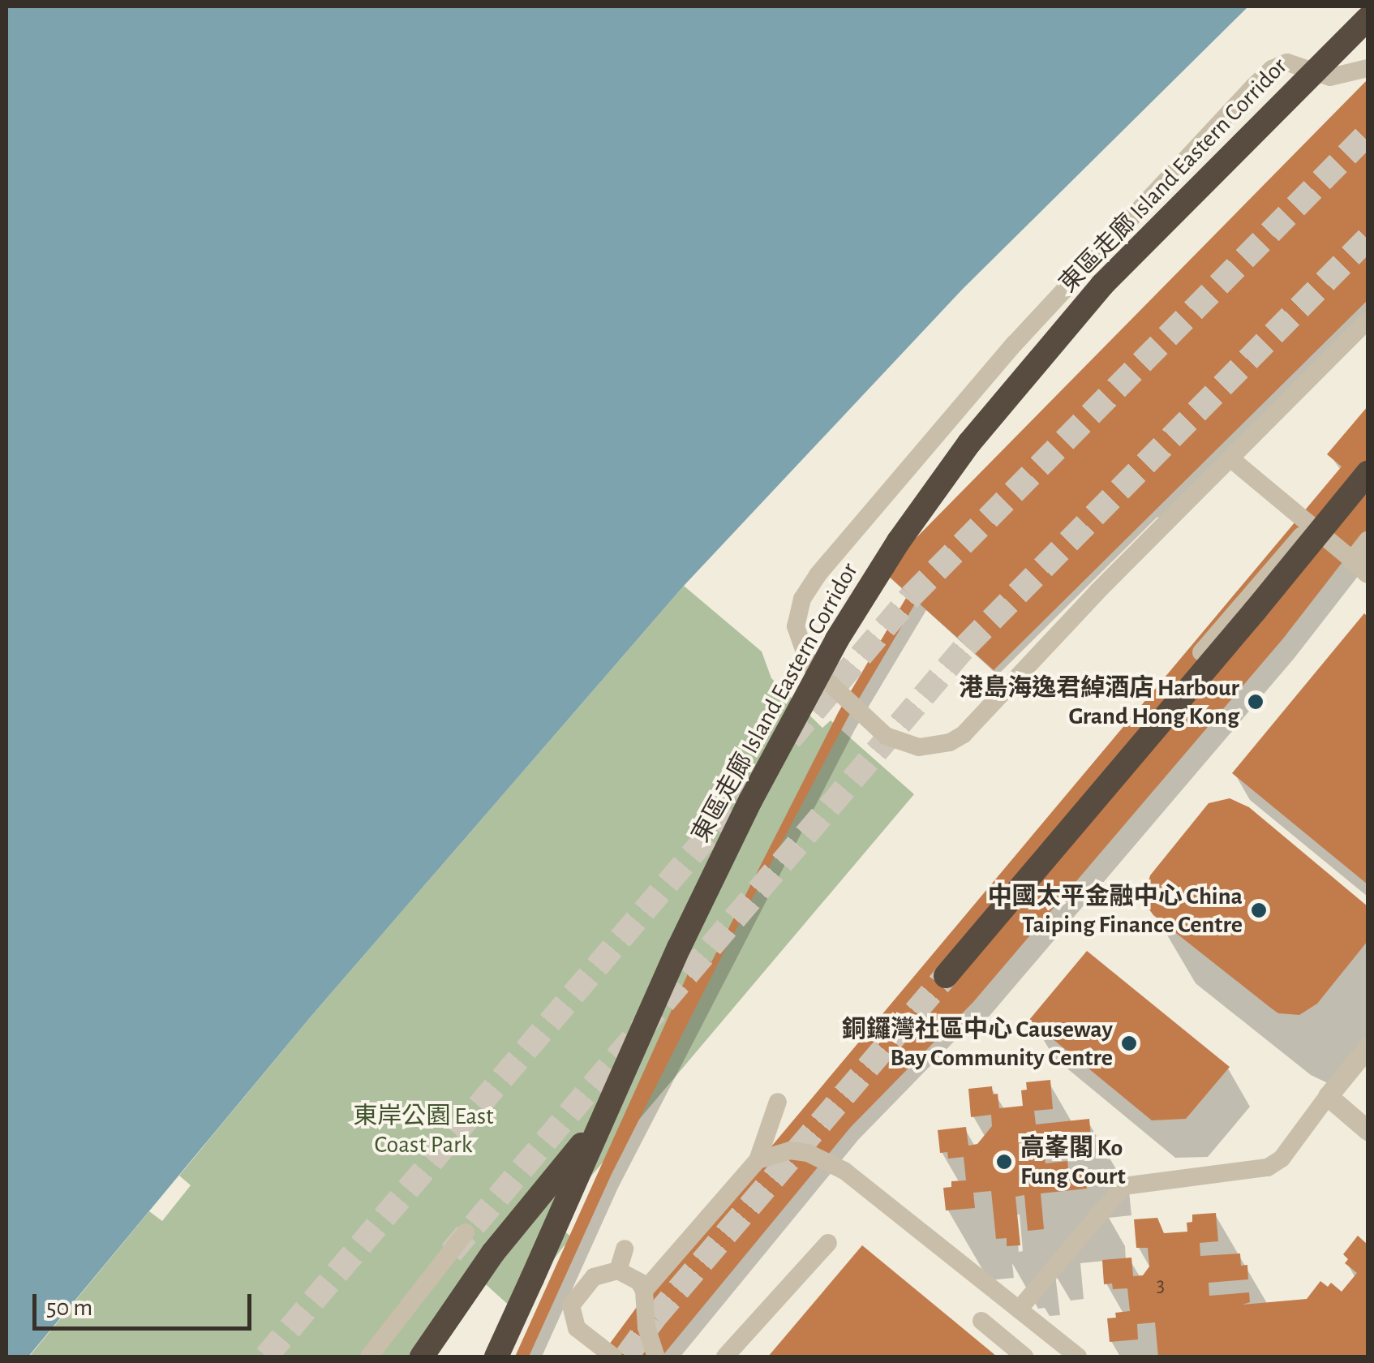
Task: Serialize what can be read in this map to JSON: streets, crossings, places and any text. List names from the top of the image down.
{
  "streets": {
    "highway": ["東區走廊 Island Eastern Corridor"]
  },
  "parks": ["東岸公園 East Coast Park"],
  "places": [
    "港島海逸君綽酒店 Harbour Grand Hong Kong",
    "中國太平金融中心 China Taiping Finance Centre",
    "銅鑼灣社區中心 Causeway Bay Community Centre",
    "高峯閣 Ko Fung Court"
  ],
  "house_numbers": ["3"],
  "scale_bar": "50 m"
}
